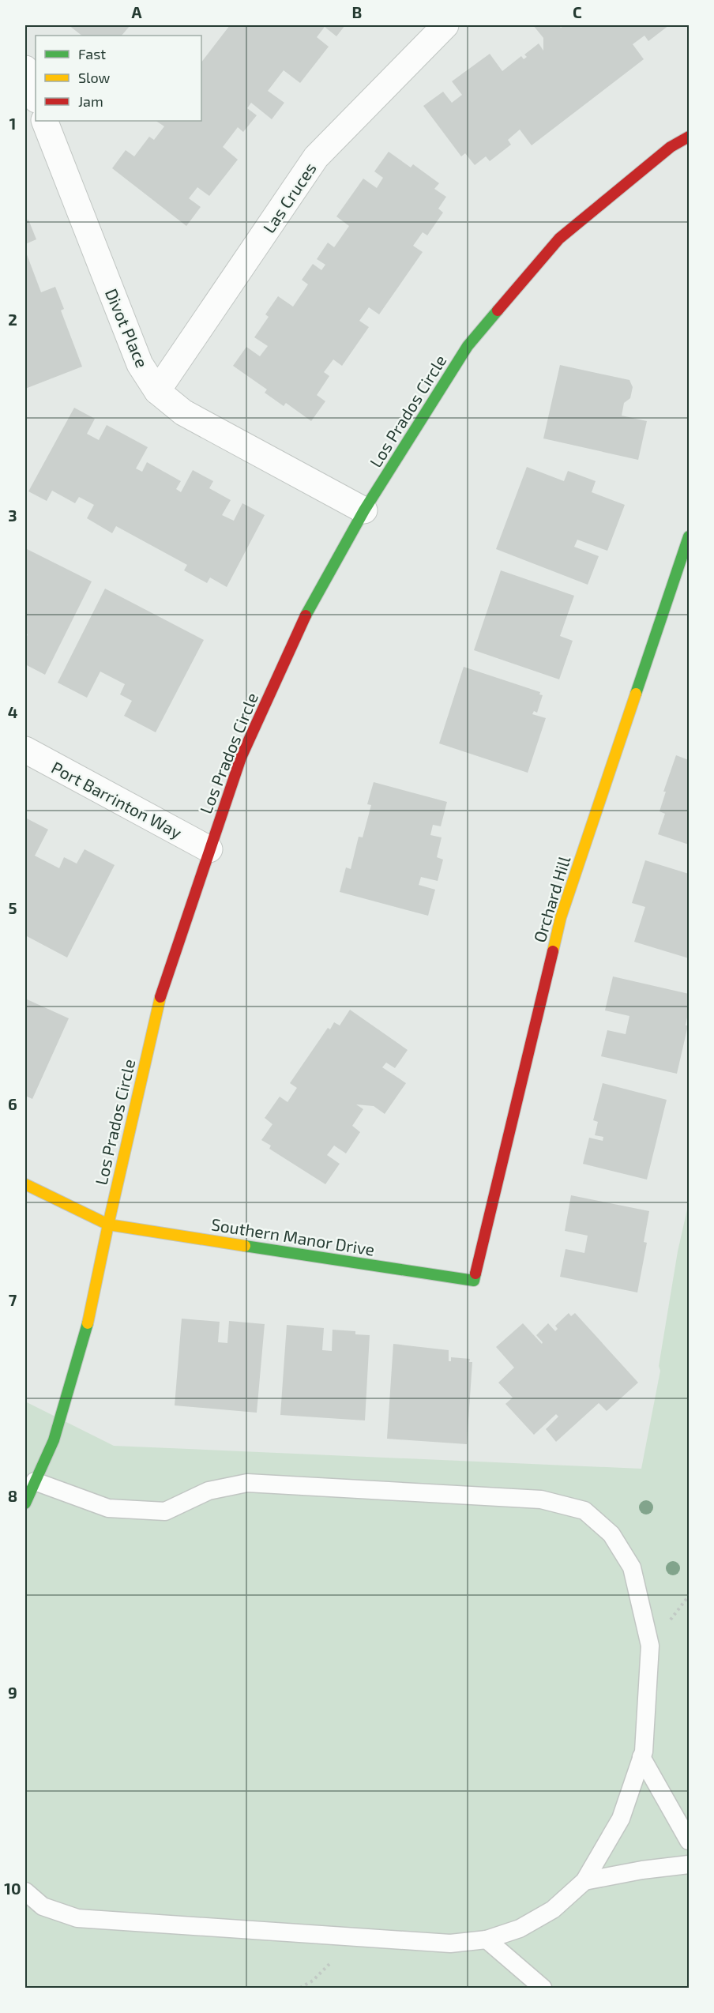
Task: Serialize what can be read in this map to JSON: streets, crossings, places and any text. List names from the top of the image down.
{
  "streets": {
    "street": [
      "Las Cruces",
      "Divot Place",
      "Los Prados Circle",
      "Port Barrinton Way",
      "Orchard Hill",
      "Southern Manor Drive"
    ]
  },
  "crossings": [
    ["Las Cruces", "Divot Place"],
    ["Divot Place", "Los Prados Circle"],
    ["Los Prados Circle", "Port Barrinton Way"],
    ["Los Prados Circle", "Southern Manor Drive"],
    ["Orchard Hill", "Southern Manor Drive"]
  ],
  "legend": ["Fast", "Slow", "Jam"],
  "grid": {
    "columns": ["A", "B", "C"],
    "rows": [
      "1",
      "2",
      "3",
      "4",
      "5",
      "6",
      "7",
      "8",
      "9",
      "10"
    ]
  }
}
